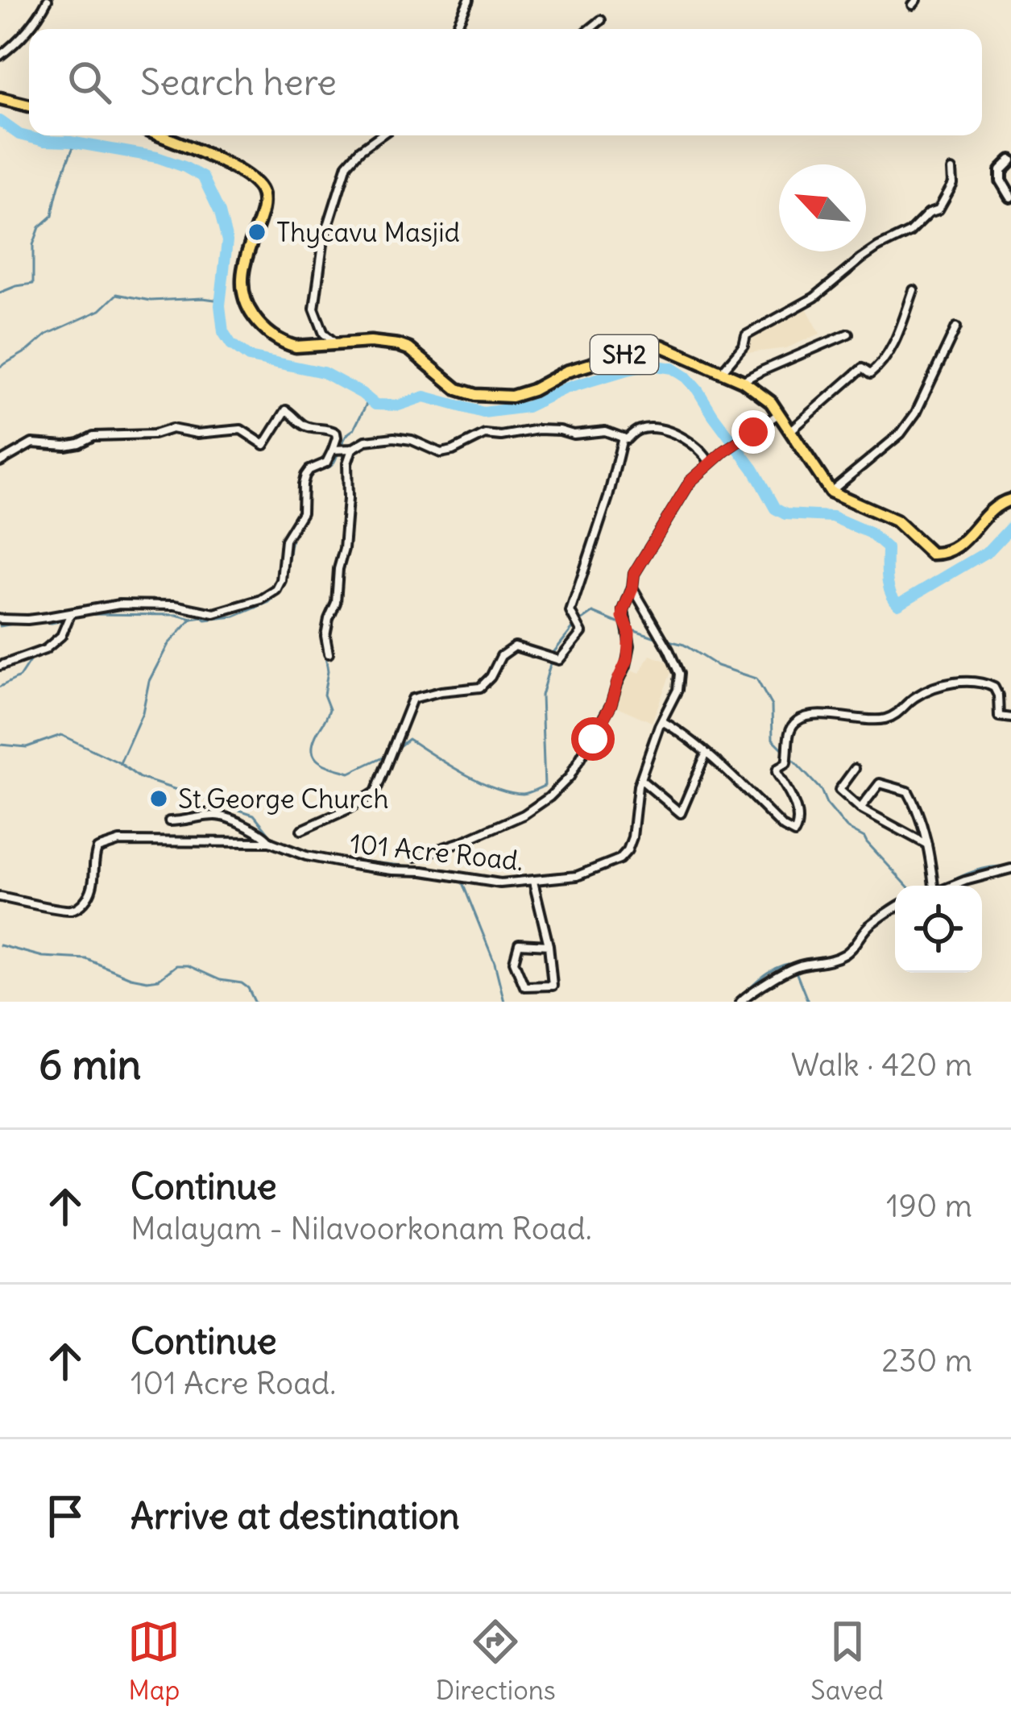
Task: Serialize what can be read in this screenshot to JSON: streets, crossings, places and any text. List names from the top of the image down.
{
  "streets": {
    "main road": ["SH2"],
    "street": ["101 Acre Road."]
  },
  "places": ["Thycavu Masjid", "St.George Church"],
  "north": "top left",
  "page": {
    "search": "Search here",
    "heading": ["6 min", "Walk · 420 m"],
    "list": [
      ["Continue", "Malayam - Nilavoorkonam Road.", "190 m"],
      ["Continue", "101 Acre Road.", "230 m"],
      "Arrive at destination"
    ],
    "nav": ["Map", "Directions", "Saved"]
  }
}
